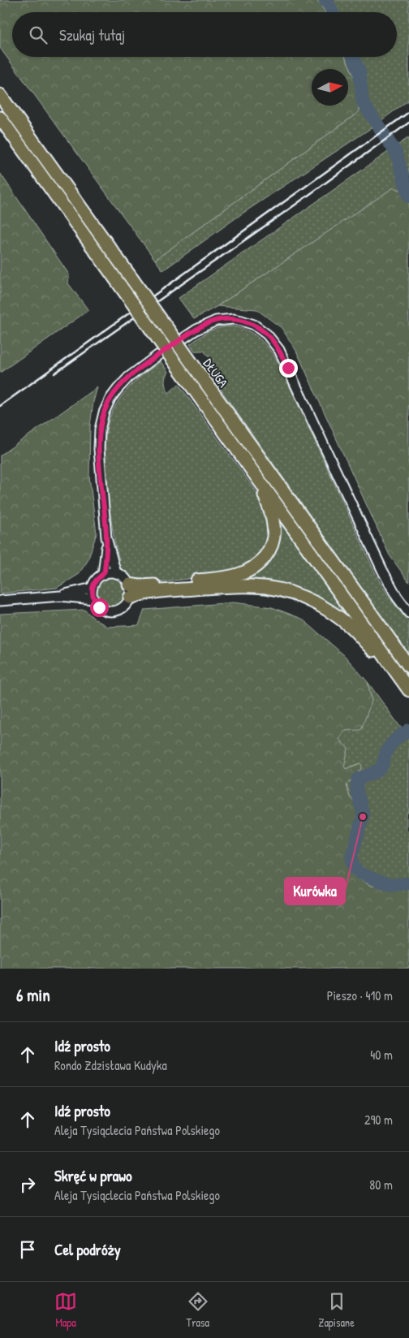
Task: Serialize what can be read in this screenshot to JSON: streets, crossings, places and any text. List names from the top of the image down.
{
  "streets": {
    "highway": ["DŁUGA"]
  },
  "places": ["Kurówka"],
  "north": "right",
  "page": {
    "search": "Szukaj tutaj",
    "heading": ["6 min", "Pieszo · 410 m"],
    "list": [
      ["Idź prosto", "Rondo Zdzisława Kudyka", "40 m"],
      ["Idź prosto", "Aleja Tysiąclecia Państwa Polskiego", "290 m"],
      ["Skręć w prawo", "Aleja Tysiąclecia Państwa Polskiego", "80 m"],
      "Cel podróży"
    ],
    "nav": ["Mapa", "Trasa", "Zapisane"]
  }
}
